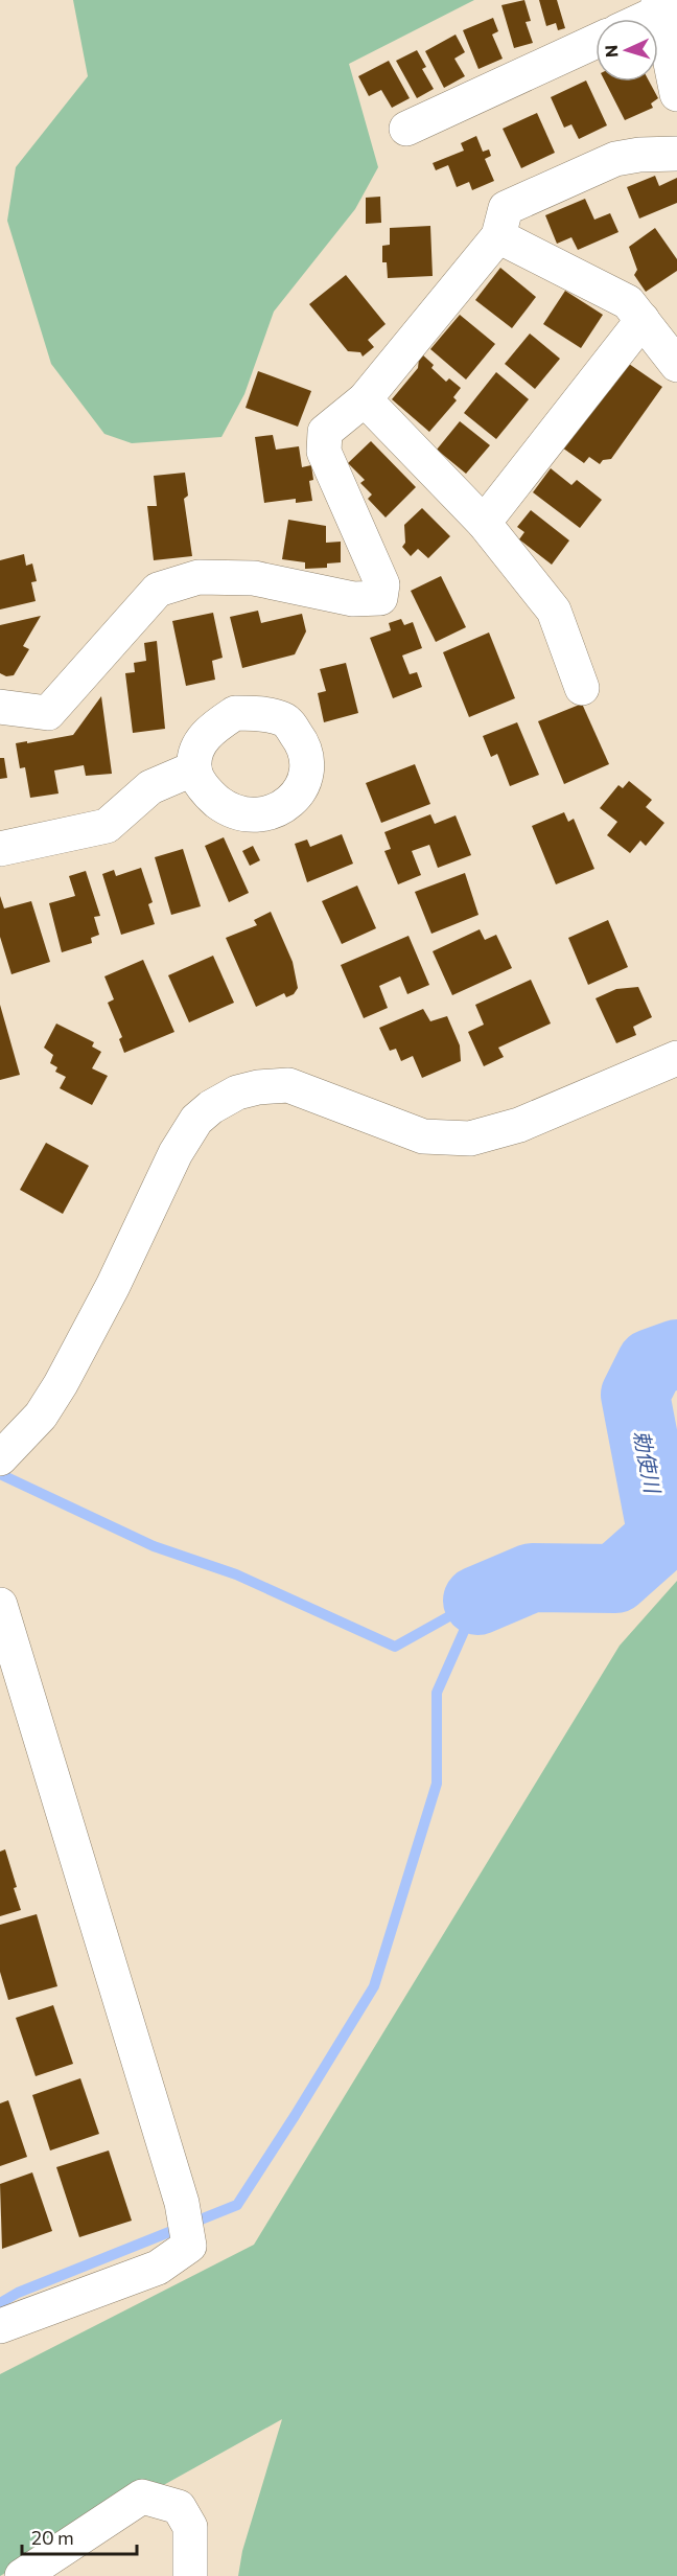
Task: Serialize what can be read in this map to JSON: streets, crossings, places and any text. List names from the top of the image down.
{
  "water": ["勅使川"],
  "scale_bar": "20 m",
  "north": "left"
}
